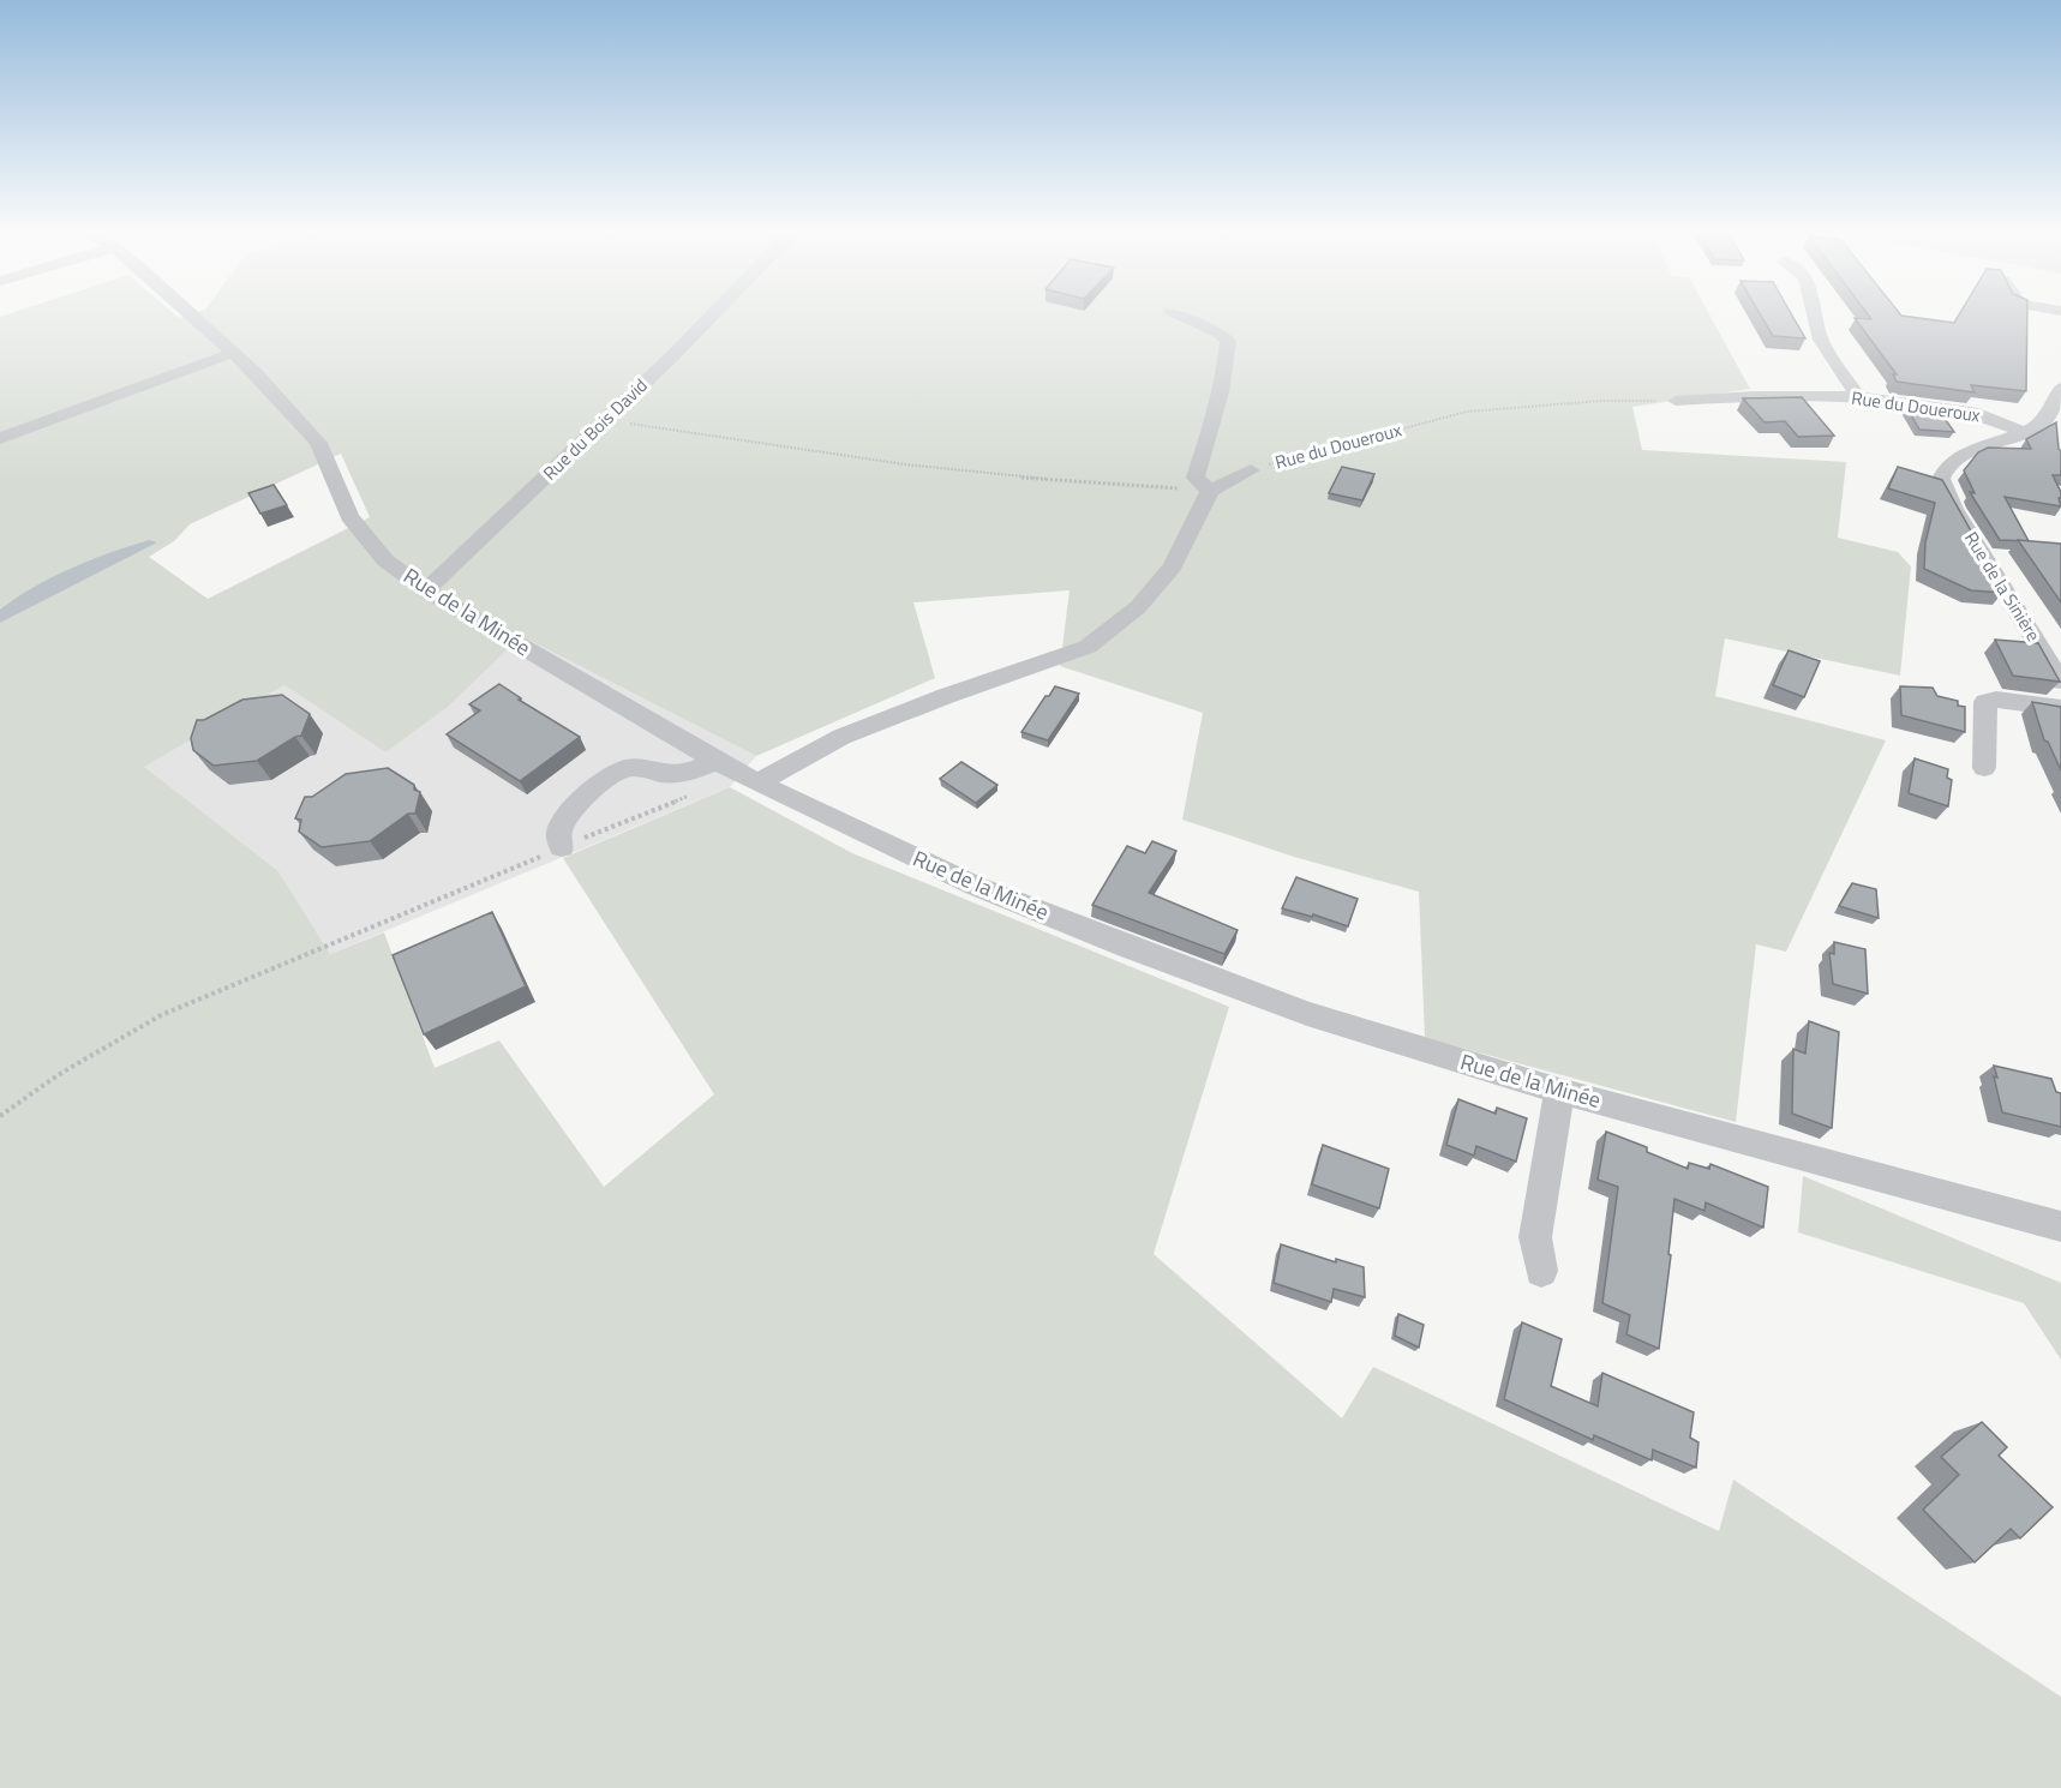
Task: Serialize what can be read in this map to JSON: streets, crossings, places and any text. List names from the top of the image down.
{
  "streets": {
    "street": [
      "Rue du Doueroux",
      "Rue du Bois David",
      "Rue de la Sinière",
      "Rue de la Minée"
    ]
  },
  "crossings": [
    ["Rue du Doueroux", "Rue de la Sinière"],
    ["Rue du Bois David", "Rue de la Minée"]
  ]
}
